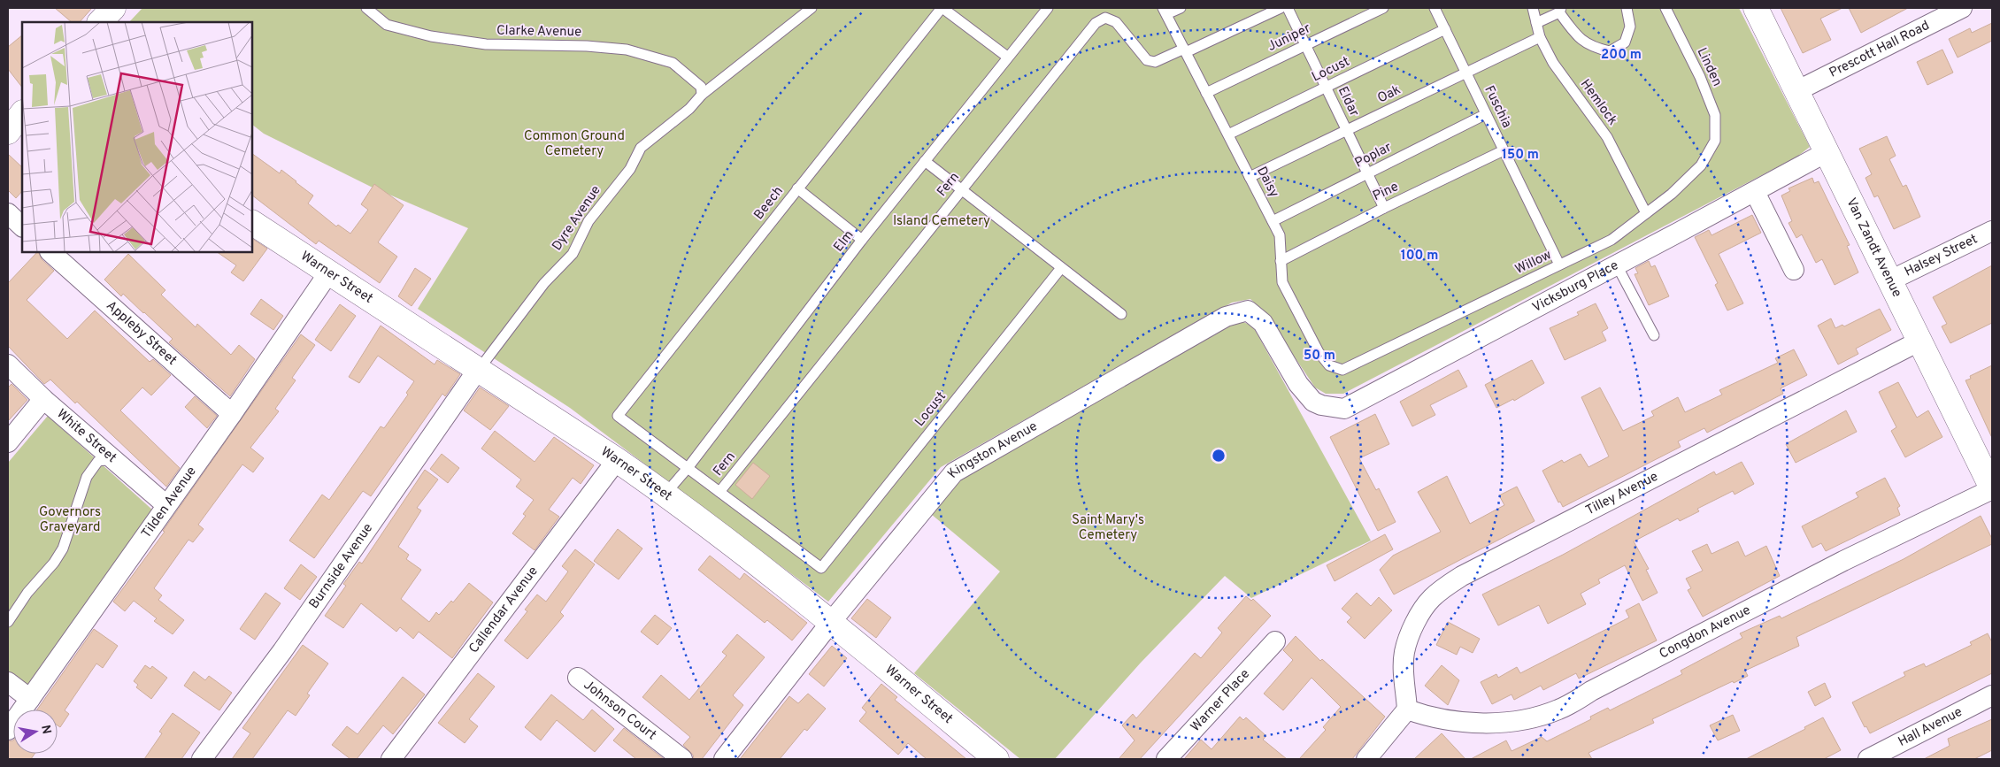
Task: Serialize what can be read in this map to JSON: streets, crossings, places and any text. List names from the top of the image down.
{
  "streets": {
    "street": [
      "Prescott Hall Road",
      "Van Zandt Avenue",
      "Halsey Street",
      "Warner Street",
      "Vicksburg Place",
      "Appleby Street",
      "White Street",
      "Kingston Avenue",
      "Tilley Avenue",
      "Tilden Avenue",
      "Burnside Avenue",
      "Callendar Avenue",
      "Congdon Avenue",
      "Warner Place",
      "Johnson Court",
      "Hall Avenue"
    ],
    "lane": [
      "Clarke Avenue",
      "Juniper",
      "Linden",
      "Locust",
      "Oak",
      "Eldar",
      "Hemlock",
      "Fuschia",
      "Poplar",
      "Daisy",
      "Fern",
      "Pine",
      "Beech",
      "Dyre Avenue",
      "Elm",
      "Willow"
    ]
  },
  "crossings": [
    ["Clarke Avenue", "Dyre Avenue"],
    ["Juniper", "Eldar"],
    ["Juniper", "Daisy"],
    ["Prescott Hall Road", "Van Zandt Avenue"],
    ["Linden", "Willow"],
    ["Locust", "Eldar"],
    ["Locust", "Fuschia"],
    ["Locust", "Daisy"],
    ["Locust", "Fern"],
    ["Oak", "Eldar"],
    ["Oak", "Hemlock"],
    ["Oak", "Fuschia"],
    ["Oak", "Daisy"],
    ["Eldar", "Poplar"],
    ["Eldar", "Pine"],
    ["Hemlock", "Willow"],
    ["Fuschia", "Poplar"],
    ["Fuschia", "Pine"],
    ["Fuschia", "Willow"],
    ["Poplar", "Daisy"],
    ["Daisy", "Fern"],
    ["Daisy", "Pine"],
    ["Daisy", "Willow"],
    ["Beech", "Elm"],
    ["Dyre Avenue", "Warner Street"],
    ["Dyre Avenue", "Burnside Avenue"],
    ["Elm", "Warner Street"],
    ["Van Zandt Avenue", "Halsey Street"],
    ["Van Zandt Avenue", "Vicksburg Place"],
    ["Van Zandt Avenue", "Tilley Avenue"],
    ["Van Zandt Avenue", "Congdon Avenue"],
    ["Warner Street", "Kingston Avenue"],
    ["Warner Street", "Tilden Avenue"],
    ["Warner Street", "Burnside Avenue"],
    ["Warner Street", "Callendar Avenue"],
    ["Vicksburg Place", "Kingston Avenue"],
    ["Appleby Street", "Tilden Avenue"],
    ["White Street", "Tilden Avenue"],
    ["Tilley Avenue", "Congdon Avenue"]
  ],
  "parks": [
    "Common Ground Cemetery",
    "Island Cemetery",
    "Governors Graveyard",
    "Saint Mary's Cemetery"
  ],
  "north": "right",
  "rings": [
    "200 m",
    "150 m",
    "100 m",
    "50 m"
  ]
}
